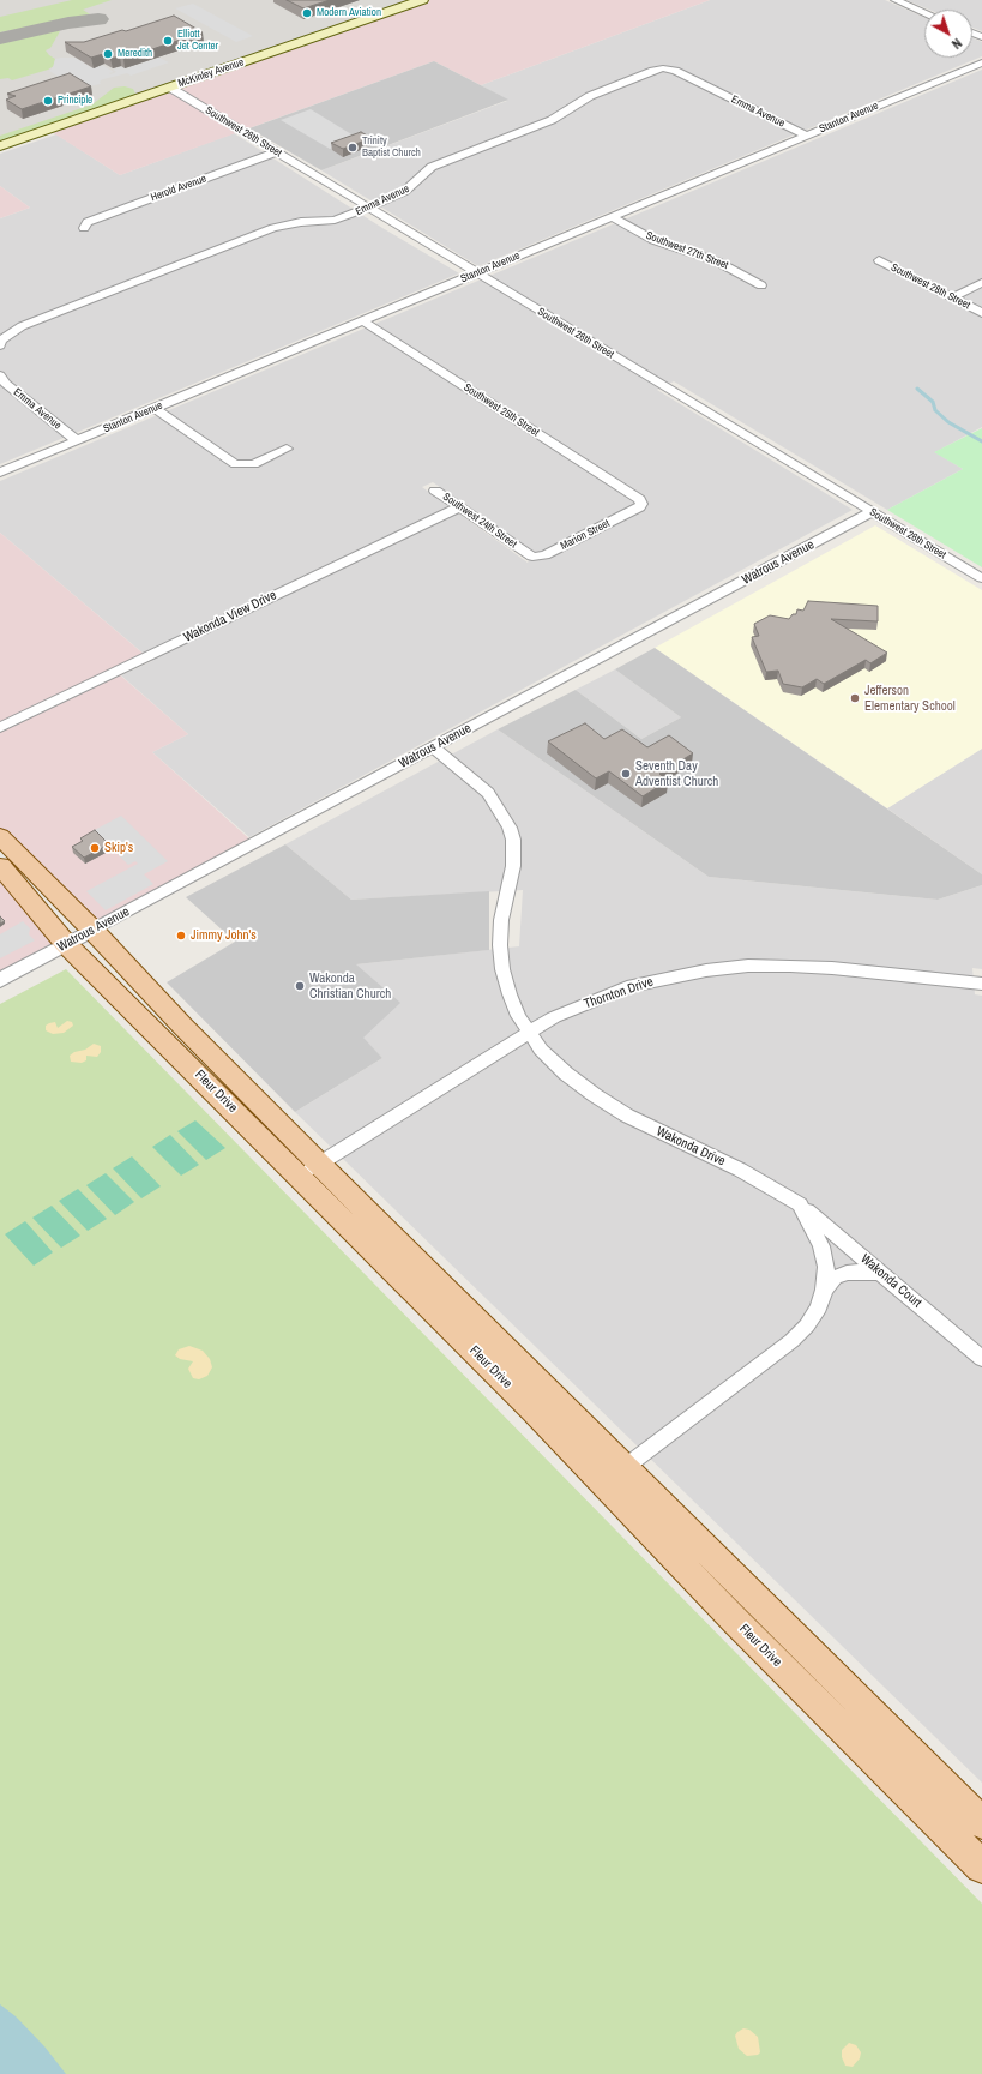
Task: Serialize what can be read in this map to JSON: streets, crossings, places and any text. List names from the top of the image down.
{
  "streets": {
    "main road": ["McKinley Avenue", "Fleur Drive"],
    "street": [
      "Emma Avenue",
      "Stanton Avenue",
      "Southwest 26th Street",
      "Herold Avenue",
      "Southwest 27th Street",
      "Southwest 28th Street",
      "Southwest 25th Street",
      "Southwest 24th Street",
      "Marion Street",
      "Watrous Avenue",
      "Wakonda View Drive",
      "Thornton Drive",
      "Wakonda Drive",
      "Wakonda Court"
    ]
  },
  "crossings": [
    ["McKinley Avenue", "Southwest 26th Street"],
    ["Emma Avenue", "Stanton Avenue"],
    ["Emma Avenue", "Southwest 26th Street"],
    ["Stanton Avenue", "Southwest 26th Street"],
    ["Stanton Avenue", "Southwest 27th Street"],
    ["Stanton Avenue", "Southwest 25th Street"],
    ["Southwest 26th Street", "Herold Avenue"],
    ["Southwest 26th Street", "Watrous Avenue"],
    ["Southwest 25th Street", "Marion Street"],
    ["Southwest 24th Street", "Marion Street"],
    ["Southwest 24th Street", "Wakonda View Drive"],
    ["Watrous Avenue", "Fleur Drive"],
    ["Watrous Avenue", "Wakonda Drive"],
    ["Thornton Drive", "Fleur Drive"],
    ["Thornton Drive", "Wakonda Drive"],
    ["Wakonda Drive", "Wakonda Court"]
  ],
  "places": [
    "Modern Aviation",
    "Elliott Jet Center",
    "Meredith",
    "Principle",
    "Trinity Baptist Church",
    "Jefferson Elementary School",
    "Seventh Day Adventist Church",
    "Skip's",
    "Jimmy John's",
    "Wakonda Christian Church"
  ],
  "north": "bottom right"
}
